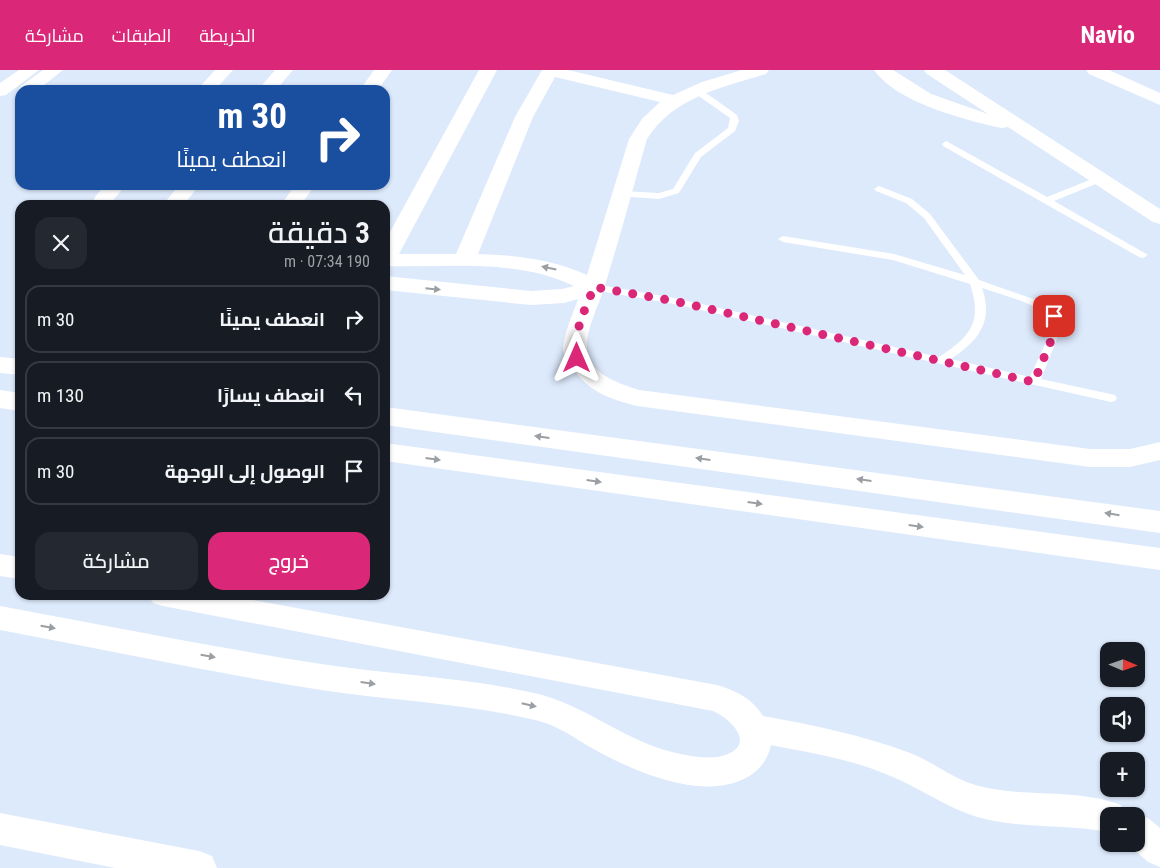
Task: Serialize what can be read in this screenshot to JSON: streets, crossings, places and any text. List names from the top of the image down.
{
  "north": "right",
  "page": {
    "header": "Navio",
    "nav": ["الخريطة", "الطبقات", "مشاركة"],
    "turn": ["30 m", "انعطف يمينًا"],
    "heading": ["3 دقيقة", "190 m · 07:34"],
    "list": [
      {
        "name": "انعطف يمينًا",
        "value": "30 m"
      },
      {
        "name": "انعطف يسارًا",
        "value": "130 m"
      },
      {
        "name": "الوصول إلى الوجهة",
        "value": "30 m"
      }
    ],
    "buttons": ["خروج", "مشاركة"],
    "map_buttons": ["+", "−"]
  }
}
